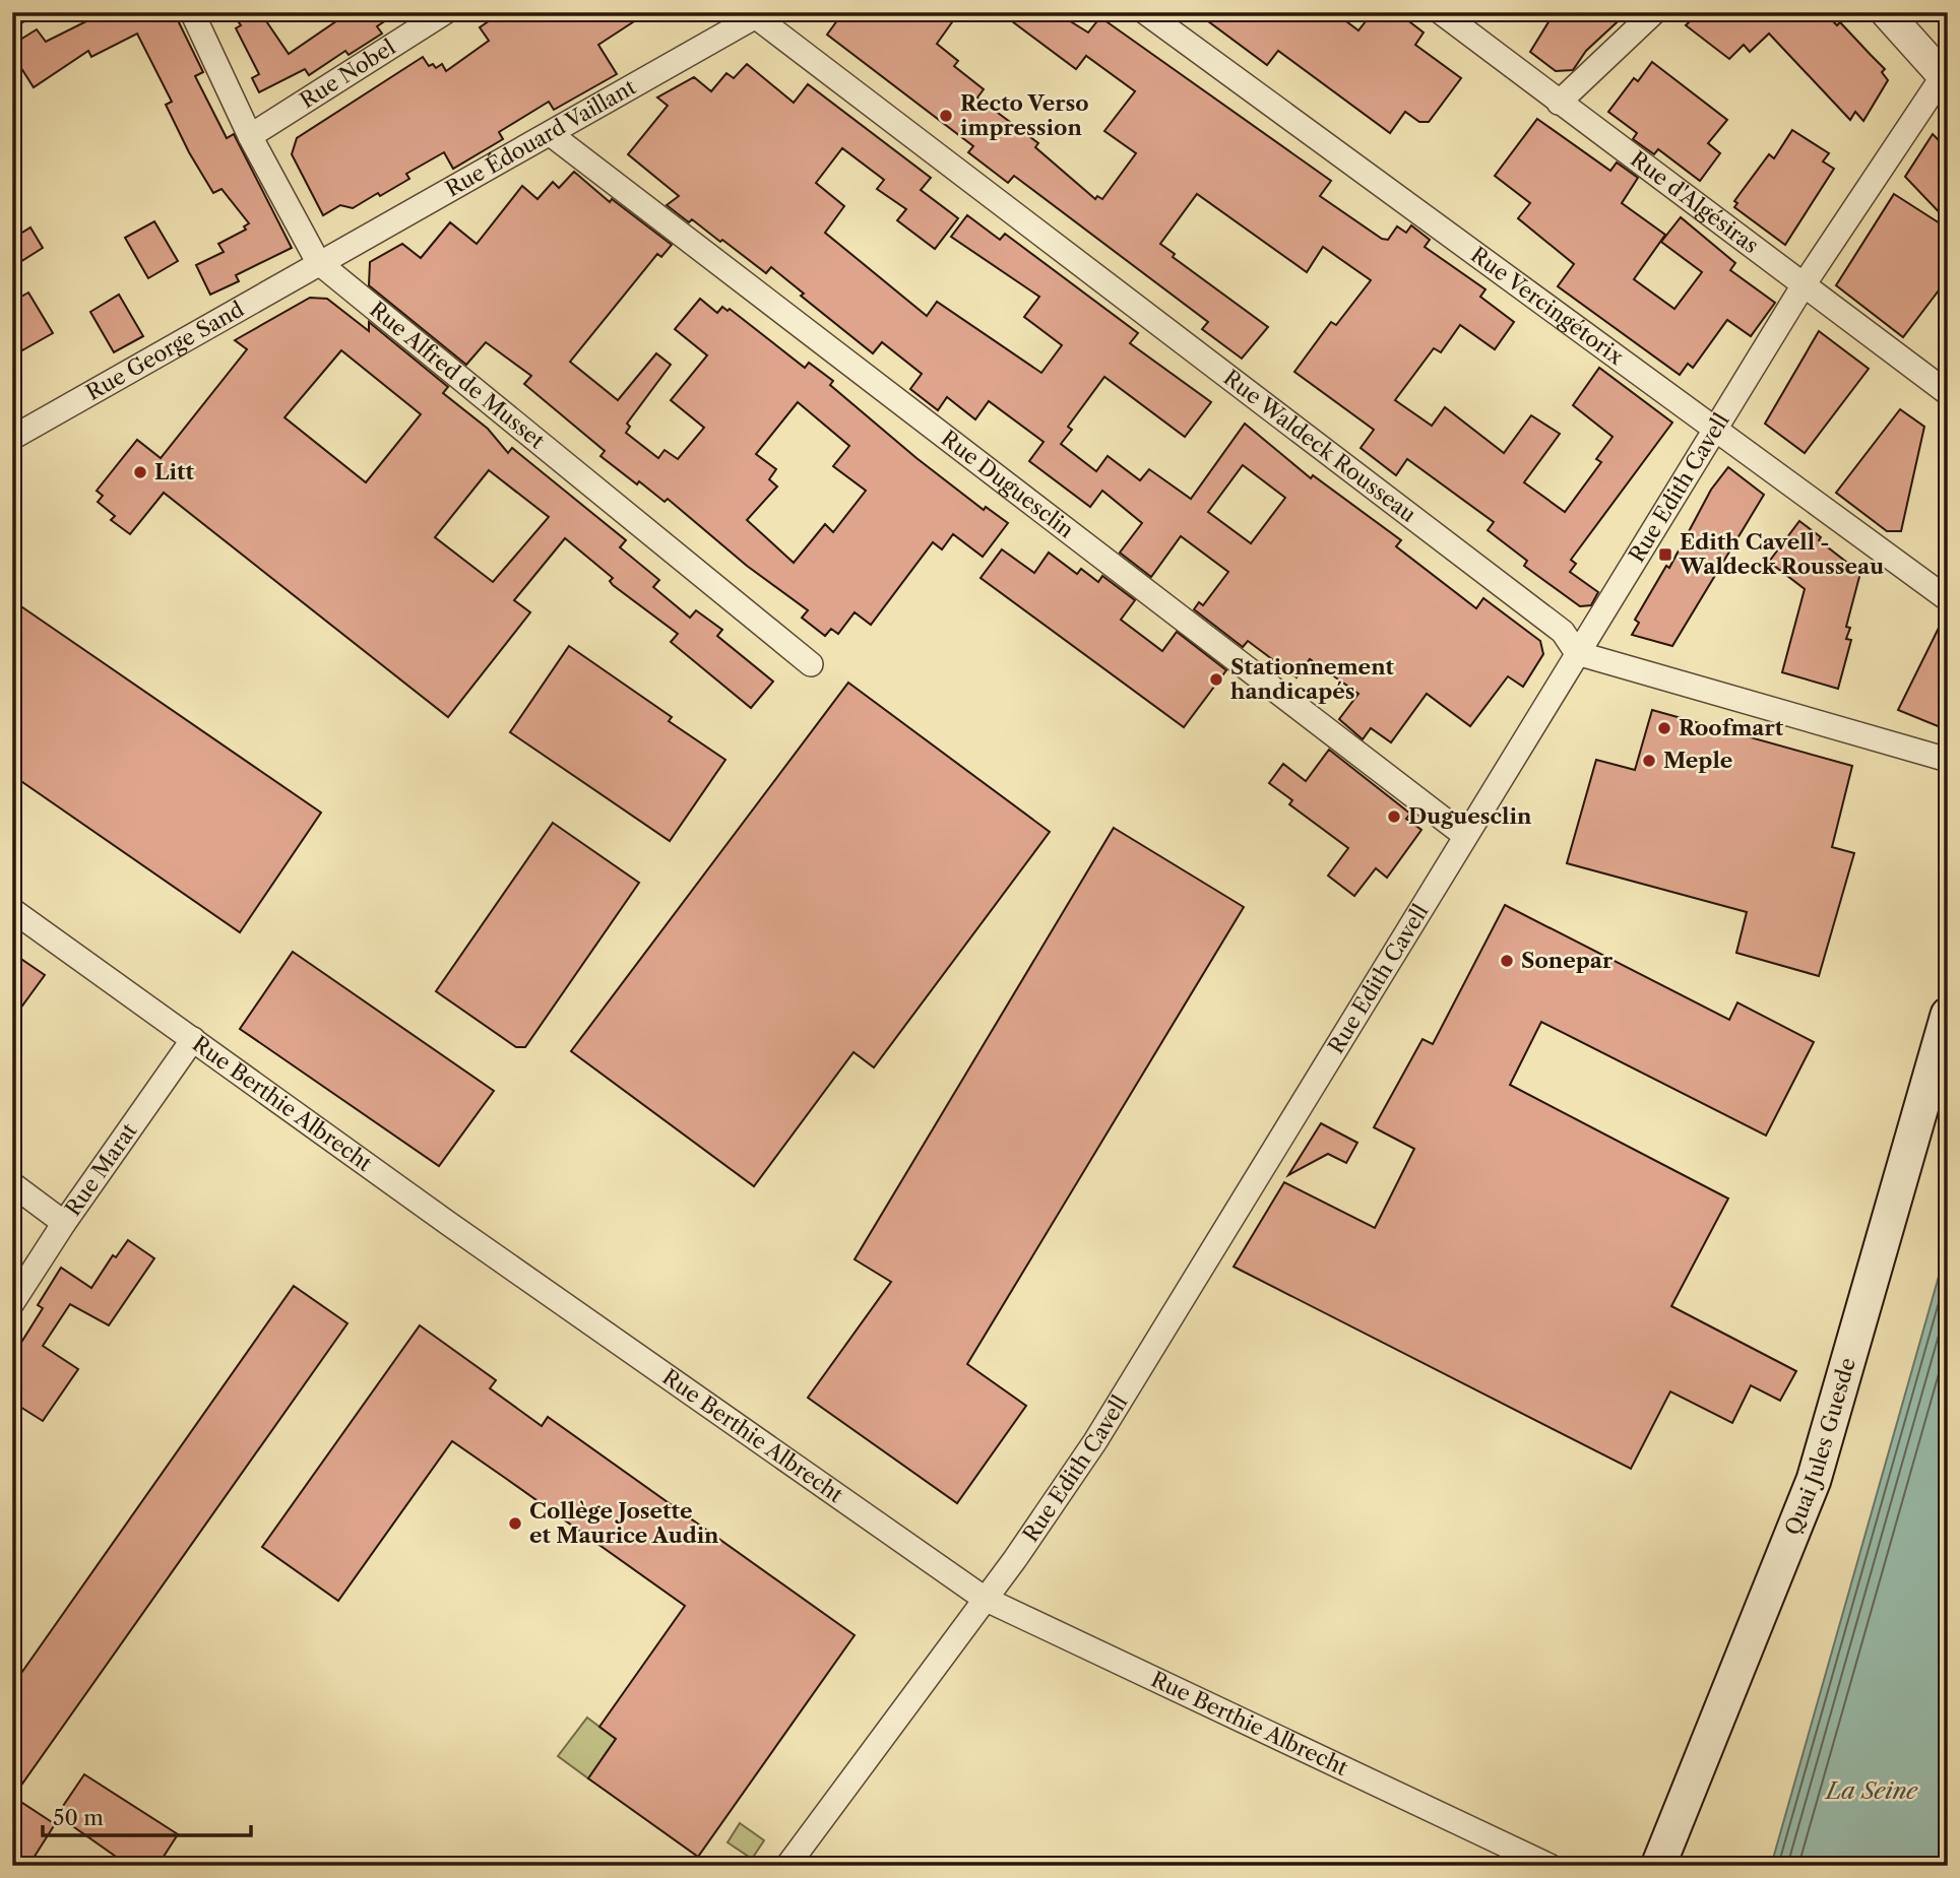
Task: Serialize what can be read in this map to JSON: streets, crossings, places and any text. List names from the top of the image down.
{
  "streets": {
    "main road": ["Quai Jules Guesde"],
    "street": [
      "Rue Nobel",
      "Rue Édouard Vaillant",
      "Rue d'Algésiras",
      "Rue Vercingétorix",
      "Rue George Sand",
      "Rue Alfred de Musset",
      "Rue Waldeck Rousseau",
      "Rue Duguesclin",
      "Rue Edith Cavell",
      "Rue Berthie Albrecht",
      "Rue Marat"
    ]
  },
  "crossings": [
    ["Rue Nobel", "Rue Alfred de Musset"],
    ["Rue Édouard Vaillant", "Rue George Sand"],
    ["Rue Édouard Vaillant", "Rue Alfred de Musset"],
    ["Rue Édouard Vaillant", "Rue Waldeck Rousseau"],
    ["Rue Édouard Vaillant", "Rue Duguesclin"],
    ["Rue d'Algésiras", "Rue Edith Cavell"],
    ["Rue Vercingétorix", "Rue Edith Cavell"],
    ["Rue George Sand", "Rue Alfred de Musset"],
    ["Rue Waldeck Rousseau", "Rue Edith Cavell"],
    ["Rue Duguesclin", "Rue Edith Cavell"],
    ["Rue Edith Cavell", "Rue Berthie Albrecht"],
    ["Rue Berthie Albrecht", "Rue Marat"]
  ],
  "water": ["La Seine"],
  "places": {
    "other": [
      "Recto Verso impression",
      "Litt",
      "Stationnement handicapés",
      "Roofmart",
      "Meple",
      "Duguesclin",
      "Sonepar",
      "Collège Josette et Maurice Audin"
    ],
    "transit": ["Edith Cavell - Waldeck Rousseau"]
  },
  "scale_bar": "50 m"
}
